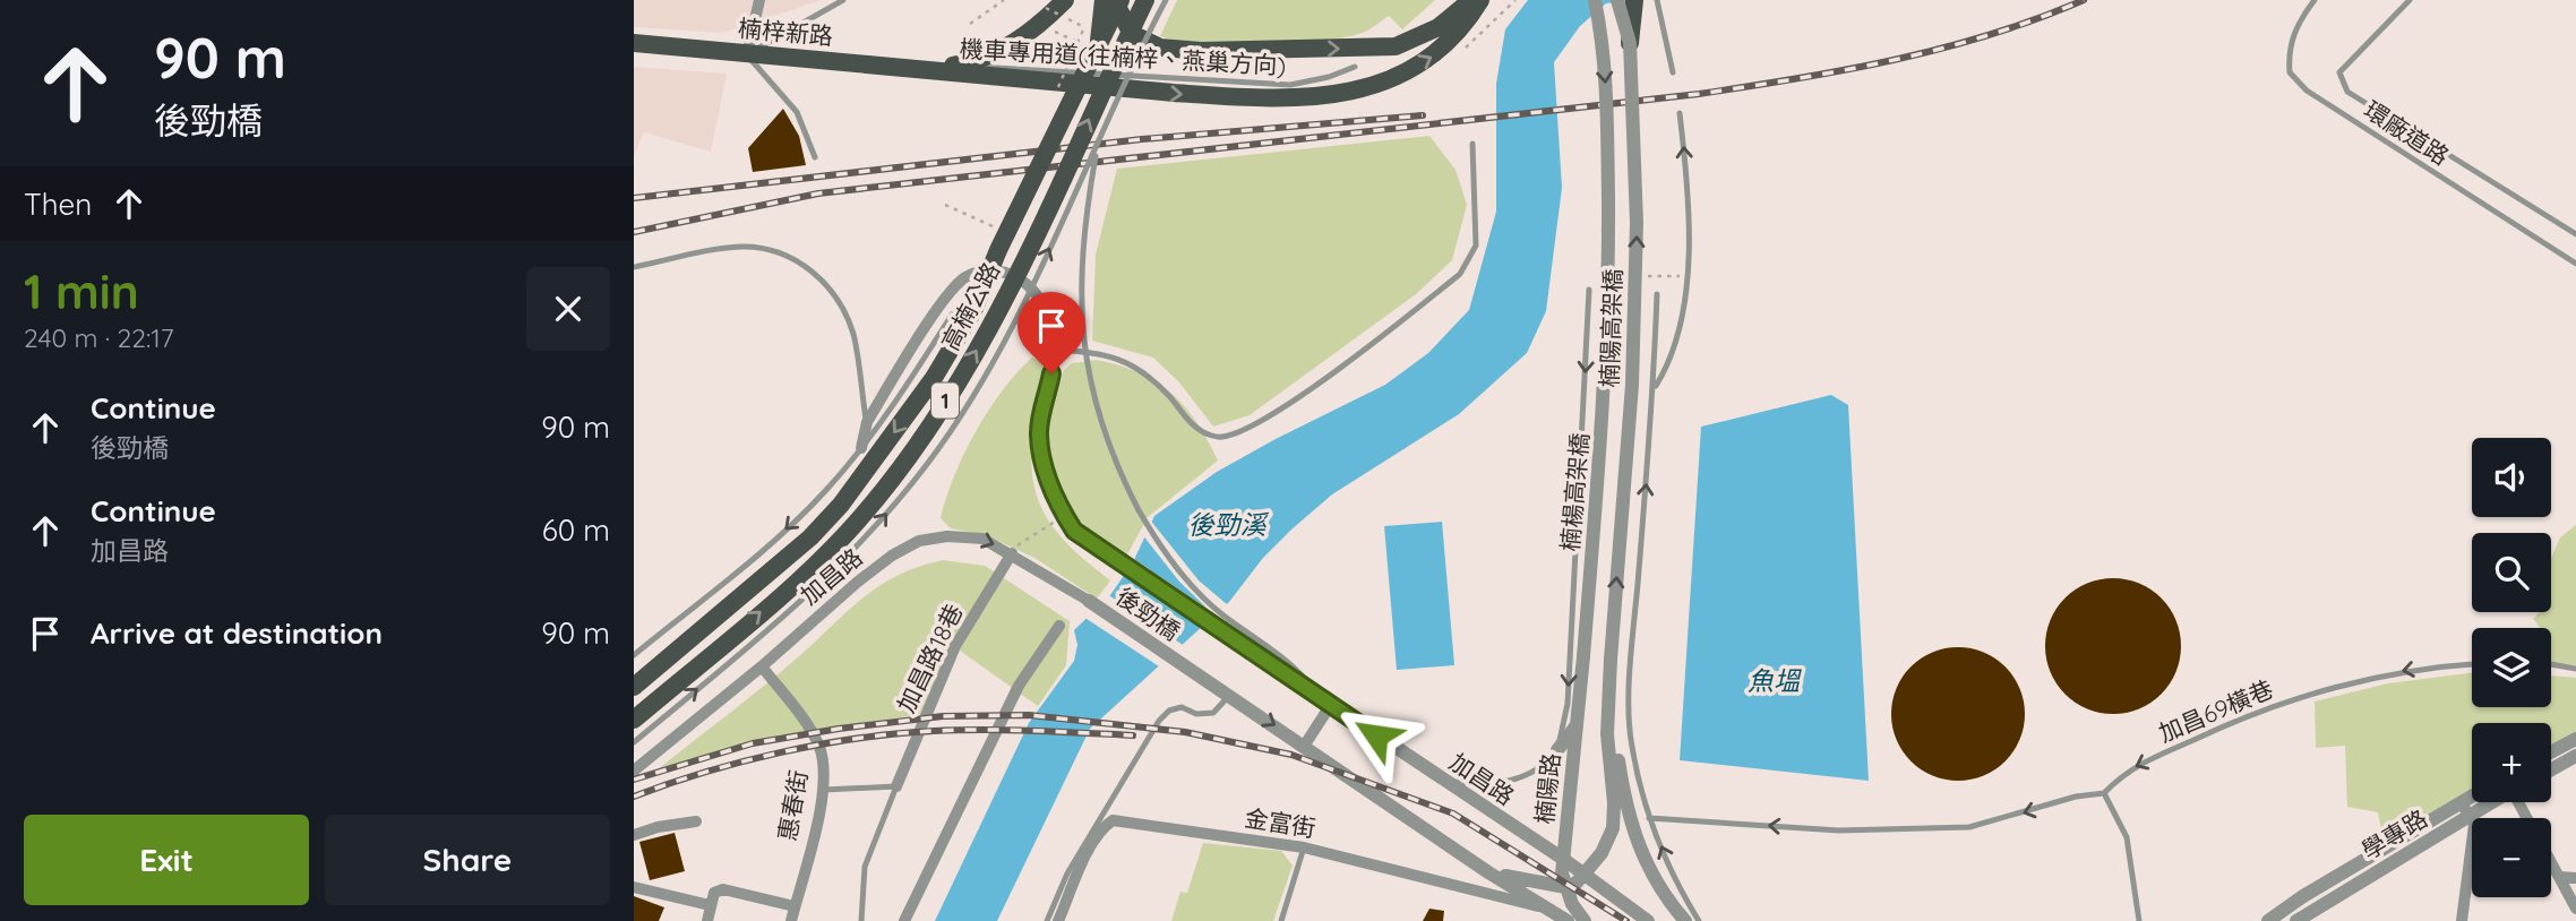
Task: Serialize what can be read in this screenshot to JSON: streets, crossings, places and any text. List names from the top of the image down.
{
  "streets": {
    "main road": ["楠梓新路", "高楠公路", "1"],
    "street": [
      "楠陽高架橋",
      "楠楊高架橋",
      "加昌路",
      "後勁橋",
      "加昌路18巷",
      "楠陽路",
      "惠春街",
      "金富街",
      "學專路"
    ],
    "lane": ["機車專用道(往楠梓、燕巢方向)", "環廠道路", "加昌69橫巷"]
  },
  "crossings": [
    ["楠梓新路", "機車專用道(往楠梓、燕巢方向)"],
    ["高楠公路", "1"],
    ["楠楊高架橋", "楠陽路"],
    ["加昌路", "後勁橋"],
    ["加昌路", "加昌路18巷"],
    ["加昌路", "楠陽路"],
    ["加昌路", "惠春街"]
  ],
  "one_way": ["楠陽高架橋", "楠楊高架橋", "加昌69橫巷"],
  "water": ["後勁溪", "魚塭"],
  "page": {
    "turn": ["90 m", "後勁橋"],
    "then": "Then",
    "heading": ["1 min", "240 m · 22:17"],
    "list": [
      {
        "name": "Continue",
        "note": "後勁橋",
        "value": "90 m"
      },
      {
        "name": "Continue",
        "note": "加昌路",
        "value": "60 m"
      },
      {
        "name": "Arrive at destination",
        "value": "90 m"
      }
    ],
    "map_buttons": ["+", "−"],
    "buttons": ["Exit", "Share"]
  }
}
